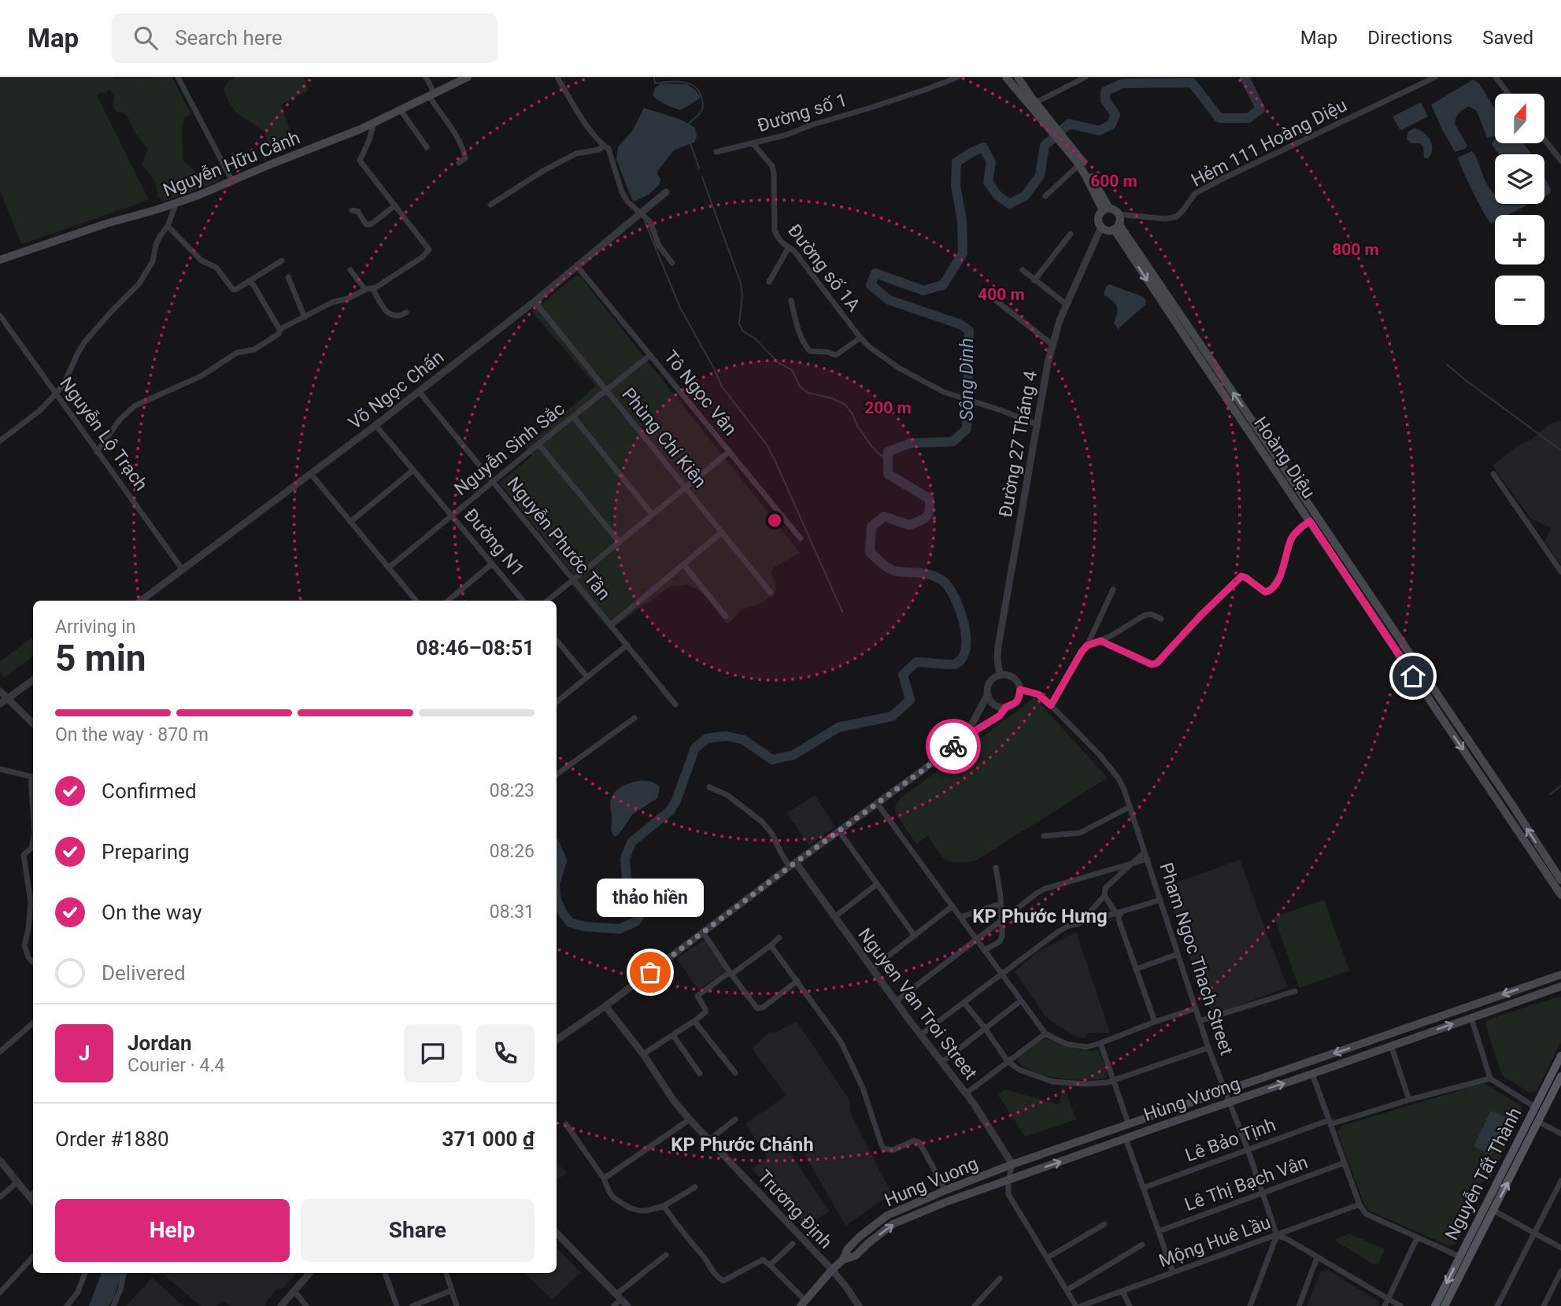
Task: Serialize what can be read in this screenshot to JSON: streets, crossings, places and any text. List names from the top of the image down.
{
  "streets": {
    "main road": [
      "Nguyễn Hữu Cảnh",
      "Hoàng Diệu",
      "Hùng Vương",
      "Nguyễn Tất Thành",
      "Hung Vuong"
    ],
    "street": [
      "Đường số 1",
      "Hẻm 111 Hoàng Diệu",
      "Đường số 1A",
      "Võ Ngọc Chấn",
      "Tô Ngọc Vân",
      "Nguyễn Lộ Trạch",
      "Phùng Chí Kiên",
      "Đường 27 Tháng 4",
      "Nguyễn Sinh Sắc",
      "Nguyễn Phước Tần",
      "Đường N1",
      "Pham Ngoc Thach Street",
      "Nguyen Van Troi Street",
      "Lê Bảo Tịnh",
      "Lê Thị Bạch Vân",
      "Trương Định",
      "Mộng Huê Lầu"
    ]
  },
  "crossings": [
    ["Đường số 1", "Đường số 1A"],
    ["Hẻm 111 Hoàng Diệu", "Đường 27 Tháng 4"],
    ["Hẻm 111 Hoàng Diệu", "Hoàng Diệu"],
    ["Đường số 1A", "Đường 27 Tháng 4"],
    ["Võ Ngọc Chấn", "Tô Ngọc Vân"],
    ["Võ Ngọc Chấn", "Nguyễn Lộ Trạch"],
    ["Võ Ngọc Chấn", "Phùng Chí Kiên"],
    ["Võ Ngọc Chấn", "Nguyễn Phước Tần"],
    ["Võ Ngọc Chấn", "Đường N1"],
    ["Tô Ngọc Vân", "Nguyễn Sinh Sắc"],
    ["Phùng Chí Kiên", "Nguyễn Sinh Sắc"],
    ["Đường 27 Tháng 4", "Hoàng Diệu"],
    ["Đường 27 Tháng 4", "Pham Ngoc Thach Street"],
    ["Nguyễn Sinh Sắc", "Nguyễn Phước Tần"],
    ["Nguyễn Sinh Sắc", "Đường N1"],
    ["Pham Ngoc Thach Street", "Hùng Vương"],
    ["Pham Ngoc Thach Street", "Lê Bảo Tịnh"],
    ["Pham Ngoc Thach Street", "Lê Thị Bạch Vân"],
    ["Pham Ngoc Thach Street", "Mộng Huê Lầu"],
    ["Nguyen Van Troi Street", "Hùng Vương"],
    ["Nguyen Van Troi Street", "Hung Vuong"],
    ["Hùng Vương", "Hung Vuong"],
    ["Hung Vuong", "Trương Định"]
  ],
  "districts": ["KP Phước Hưng", "KP Phước Chánh"],
  "water": ["Sông Dinh"],
  "places": ["thảo hiền"],
  "north": "top",
  "page": {
    "header": "Map",
    "search": "Search here",
    "nav": ["Map", "Directions", "Saved"],
    "map_buttons": ["+", "−"],
    "heading": ["5 min", "Arriving in", "08:46–08:51"],
    "panel": [
      "Jordan",
      "Courier · 4.4",
      "Order #1880",
      "371 000 ₫"
    ],
    "bar": "On the way · 870 m",
    "list": [
      ["Confirmed", "08:23"],
      ["Preparing", "08:26"],
      ["On the way", "08:31"],
      "Delivered"
    ],
    "bubble": "thảo hiền",
    "round": "J",
    "buttons": ["Help", "Share"]
  },
  "rings": [
    "600 m",
    "800 m",
    "400 m",
    "200 m"
  ]
}
